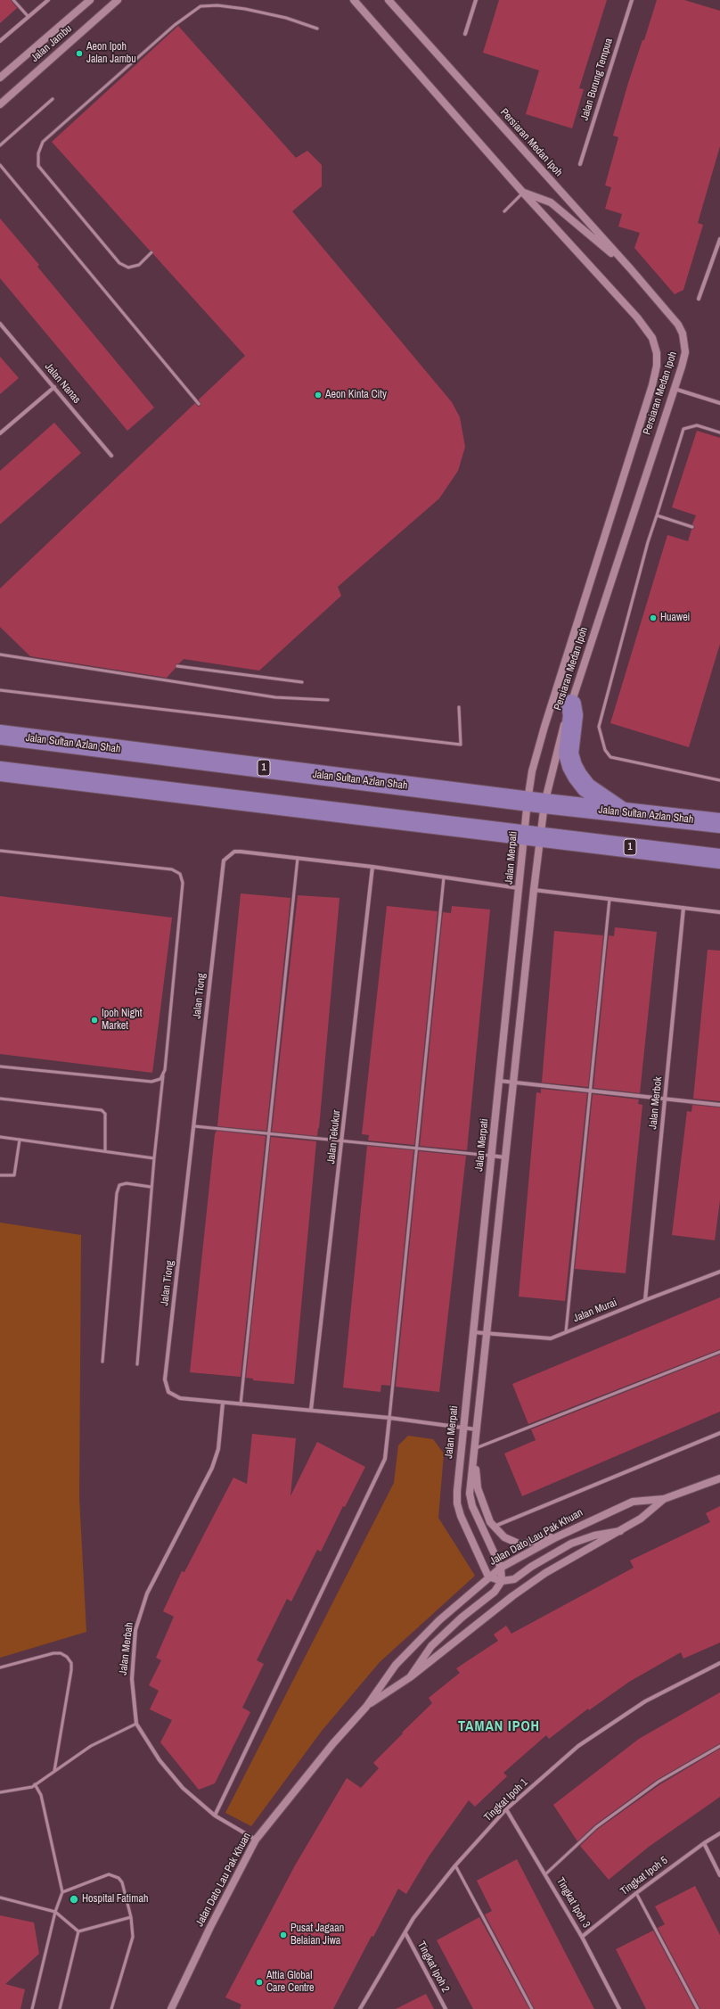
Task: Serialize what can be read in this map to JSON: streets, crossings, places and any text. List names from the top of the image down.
{
  "streets": {
    "main road": [
      "Jalan Jambu",
      "Persiaran Medan Ipoh",
      "Jalan Sultan Azlan Shah",
      "1",
      "Jalan Merpati",
      "Jalan Dato Lau Pak Khuan"
    ],
    "street": [
      "Jalan Burung Tempua",
      "Jalan Nanas",
      "Jalan Tiong",
      "Jalan Merbok",
      "Jalan Tekukur",
      "Jalan Murai",
      "Jalan Merbah",
      "Tingkat Ipoh 1",
      "Tingkat Ipoh 5",
      "Tingkat Ipoh 3",
      "Tingkat Ipoh 2"
    ]
  },
  "crossings": [
    ["Persiaran Medan Ipoh", "Jalan Sultan Azlan Shah"],
    ["Persiaran Medan Ipoh", "Jalan Merpati"],
    ["Jalan Sultan Azlan Shah", "Jalan Merpati"],
    ["1", "Jalan Merpati"],
    ["Jalan Merpati", "Jalan Tiong"],
    ["Jalan Merpati", "Jalan Murai"],
    ["Jalan Merpati", "Jalan Dato Lau Pak Khuan"],
    ["Jalan Tiong", "Jalan Tekukur"],
    ["Jalan Tiong", "Jalan Merbah"],
    ["Jalan Merbok", "Jalan Murai"],
    ["Jalan Dato Lau Pak Khuan", "Jalan Merbah"],
    ["Tingkat Ipoh 1", "Tingkat Ipoh 3"],
    ["Tingkat Ipoh 1", "Tingkat Ipoh 2"],
    ["Tingkat Ipoh 5", "Tingkat Ipoh 3"]
  ],
  "districts": ["TAMAN IPOH"],
  "places": [
    "Aeon Ipoh Jalan Jambu",
    "Aeon Kinta City",
    "Huawei",
    "Ipoh Night Market",
    "Hospital Fatimah",
    "Pusat Jagaan Belaian Jiwa",
    "Attia Global Care Centre"
  ]
}
